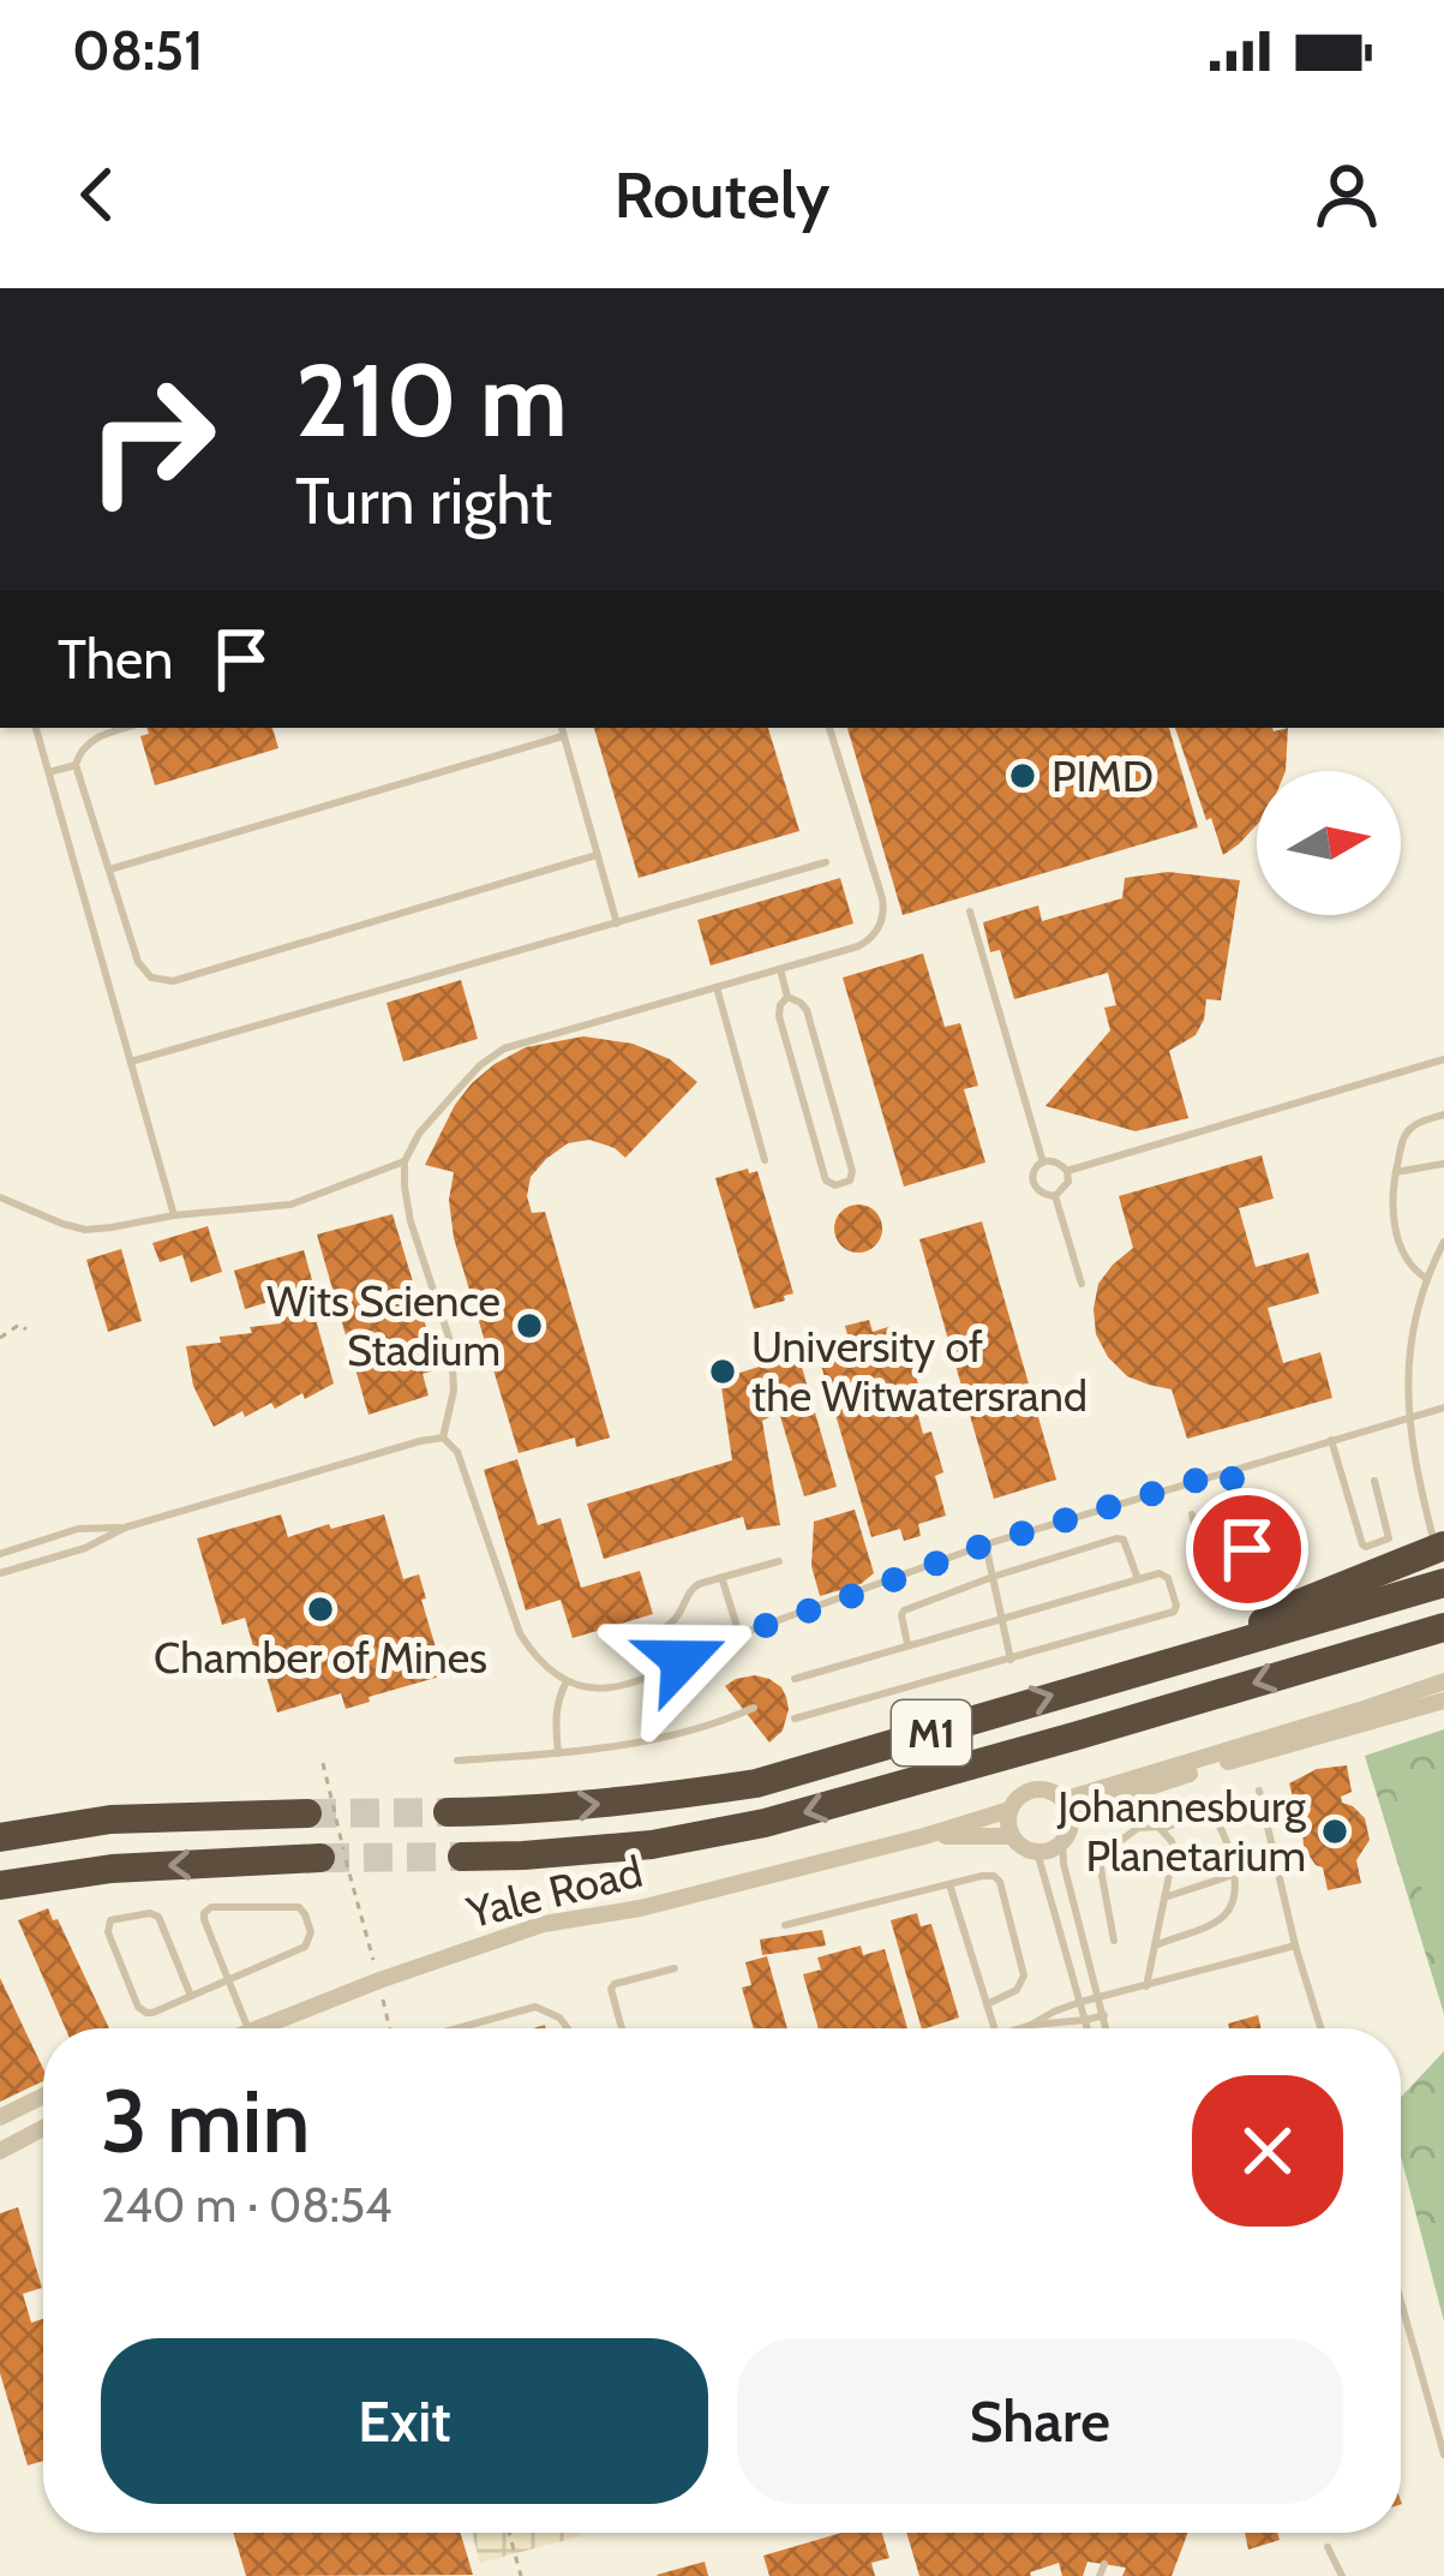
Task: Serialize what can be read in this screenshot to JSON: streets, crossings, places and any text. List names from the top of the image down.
{
  "streets": {
    "highway": ["M1"],
    "street": ["Yale Road"]
  },
  "places": [
    "PIMD",
    "Wits Science Stadium",
    "University of the Witwatersrand",
    "Chamber of Mines",
    "Johannesburg Planetarium"
  ],
  "north": "right",
  "page": {
    "status": "08:51",
    "header": "Routely",
    "turn": ["210 m", "Turn right"],
    "then": "Then",
    "heading": ["3 min", "240 m · 08:54"],
    "buttons": ["Exit", "Share"]
  }
}
